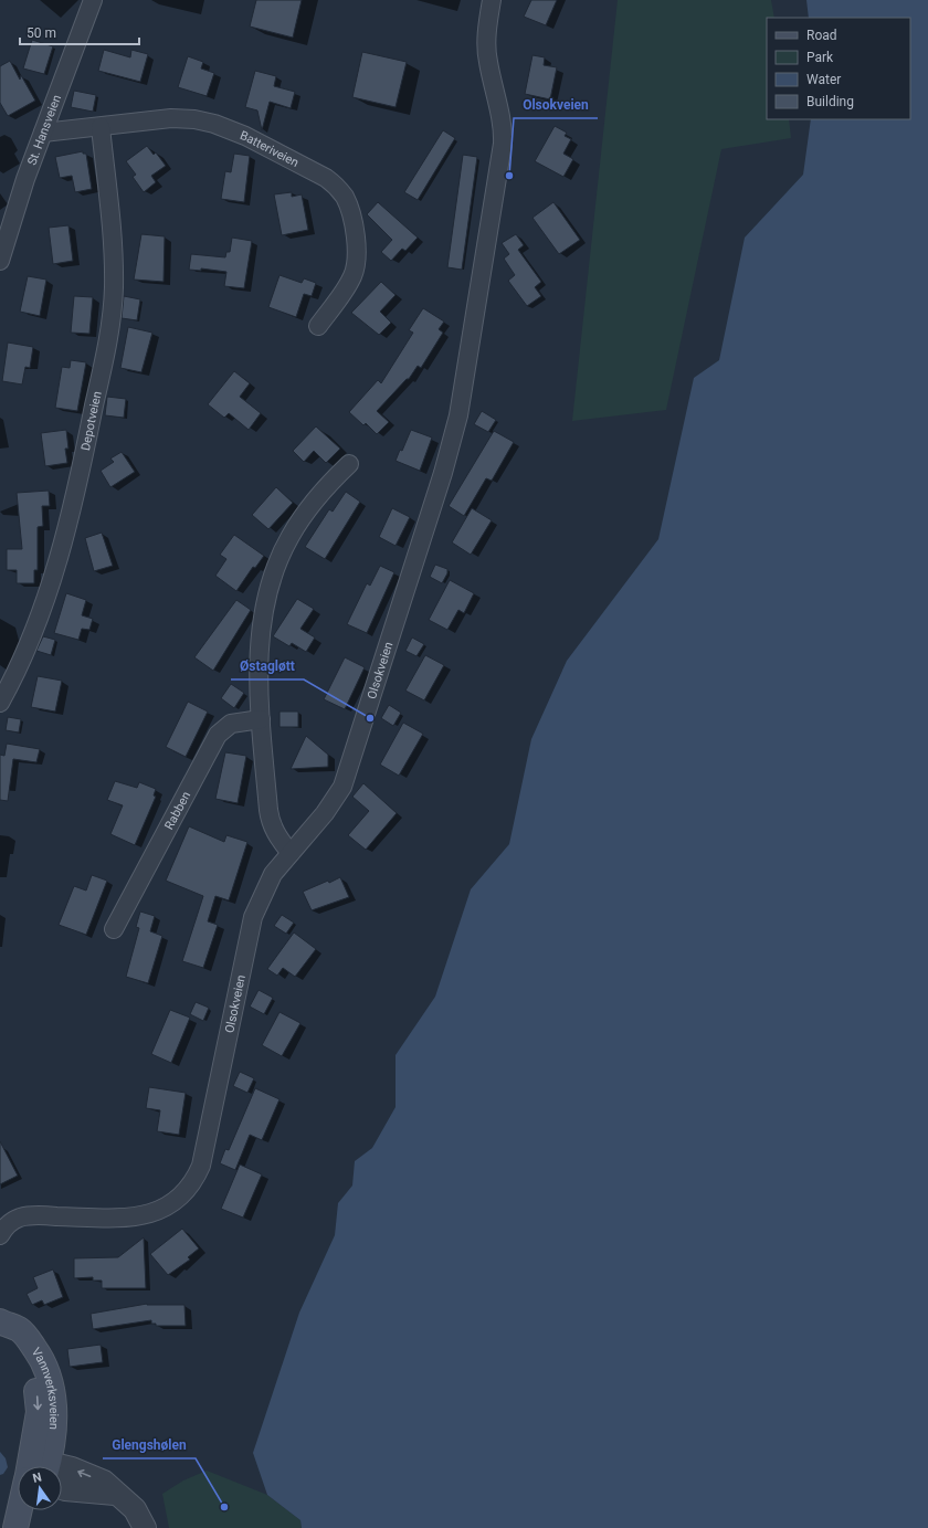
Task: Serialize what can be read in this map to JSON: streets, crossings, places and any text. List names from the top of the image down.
{
  "streets": {
    "main road": ["Vannverksveien"],
    "street": [
      "St. Hansveien",
      "Batteriveien",
      "Depotveien",
      "Olsokveien",
      "Rabben"
    ]
  },
  "crossings": [
    ["St. Hansveien", "Batteriveien"],
    ["Batteriveien", "Depotveien"]
  ],
  "places": ["Olsokveien", "Østagløtt", "Glengshølen"],
  "legend": [
    "Road",
    "Park",
    "Water",
    "Building"
  ],
  "scale_bar": "50 m",
  "north": "top"
}
